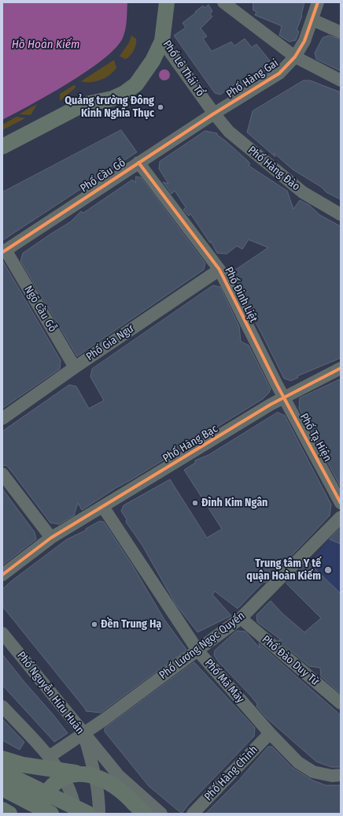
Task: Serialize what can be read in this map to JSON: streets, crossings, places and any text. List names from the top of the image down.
{
  "streets": {
    "main road": ["Phố Lê Thái Tổ"],
    "street": [
      "Phố Hàng Gai",
      "Phố Hàng Đào",
      "Phố Cầu Gỗ",
      "Phố Đinh Liệt",
      "Ngõ Cầu Gỗ",
      "Phố Gia Ngư",
      "Phố Tạ Hiện",
      "Phố Hàng Bạc",
      "Phố Lương Ngọc Quyến",
      "Phố Đào Duy Từ",
      "Phố Mã Mây",
      "Phố Nguyễn Hữu Huân",
      "Phố Hàng Chĩnh"
    ]
  },
  "crossings": [
    ["Phố Lê Thái Tổ", "Phố Hàng Gai"],
    ["Phố Lê Thái Tổ", "Phố Hàng Đào"],
    ["Phố Lê Thái Tổ", "Phố Cầu Gỗ"],
    ["Phố Hàng Gai", "Phố Hàng Đào"],
    ["Phố Hàng Gai", "Phố Cầu Gỗ"],
    ["Phố Hàng Đào", "Phố Cầu Gỗ"],
    ["Phố Cầu Gỗ", "Phố Đinh Liệt"],
    ["Phố Cầu Gỗ", "Ngõ Cầu Gỗ"],
    ["Phố Đinh Liệt", "Phố Gia Ngư"],
    ["Phố Đinh Liệt", "Phố Tạ Hiện"],
    ["Phố Đinh Liệt", "Phố Hàng Bạc"],
    ["Ngõ Cầu Gỗ", "Phố Gia Ngư"],
    ["Phố Tạ Hiện", "Phố Hàng Bạc"],
    ["Phố Hàng Bạc", "Phố Mã Mây"],
    ["Phố Lương Ngọc Quyến", "Phố Đào Duy Từ"],
    ["Phố Lương Ngọc Quyến", "Phố Mã Mây"],
    ["Phố Lương Ngọc Quyến", "Phố Nguyễn Hữu Huân"],
    ["Phố Mã Mây", "Phố Hàng Chĩnh"]
  ],
  "water": ["Hồ Hoàn Kiếm"],
  "places": [
    "Quảng trường Đông Kinh Nghĩa Thục",
    "Đình Kim Ngân",
    "Trung tâm Y tế quận Hoàn Kiếm",
    "Đền Trung Hạ"
  ]
}
